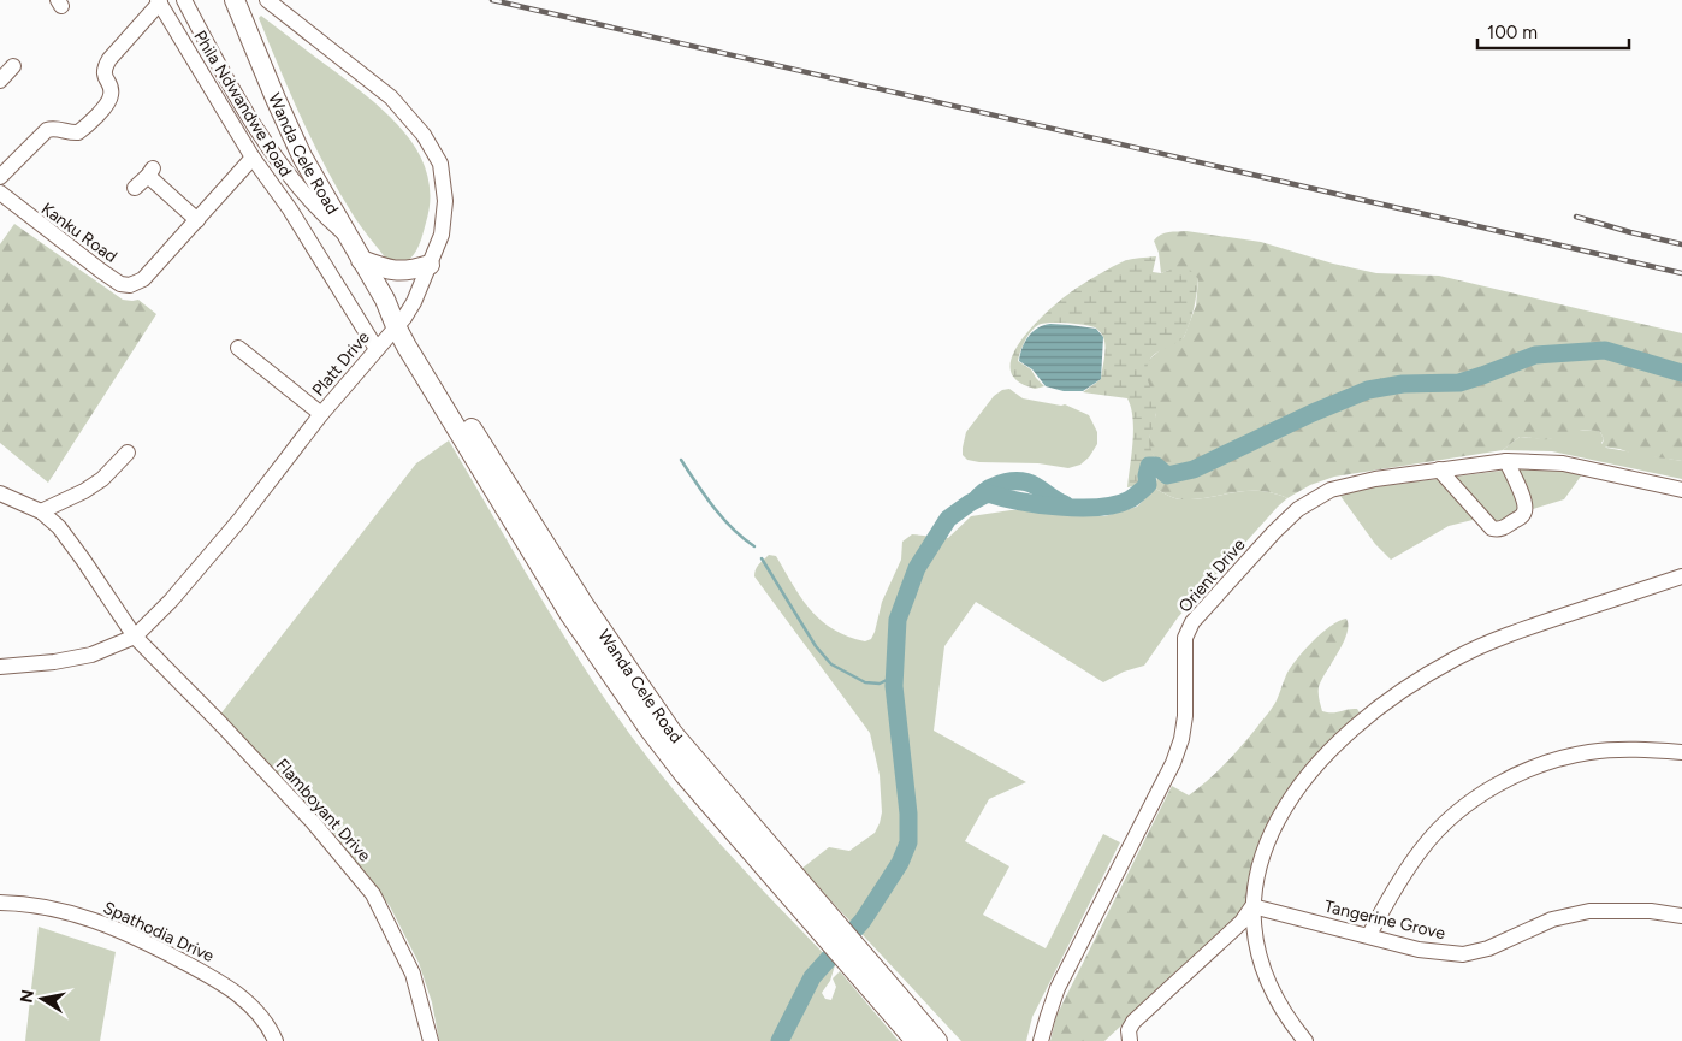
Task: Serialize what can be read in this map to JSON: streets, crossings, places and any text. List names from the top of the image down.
{
  "streets": {
    "main road": ["Wanda Cele Road"],
    "street": [
      "Phila Ndwandwe Road",
      "Kanku Road",
      "Platt Drive",
      "Orient Drive",
      "Flamboyant Drive",
      "Tangerine Grove",
      "Spathodia Drive"
    ]
  },
  "crossings": [
    ["Phila Ndwandwe Road", "Wanda Cele Road"],
    ["Phila Ndwandwe Road", "Platt Drive"],
    ["Wanda Cele Road", "Platt Drive"],
    ["Platt Drive", "Flamboyant Drive"]
  ],
  "scale_bar": "100 m",
  "north": "left"
}
